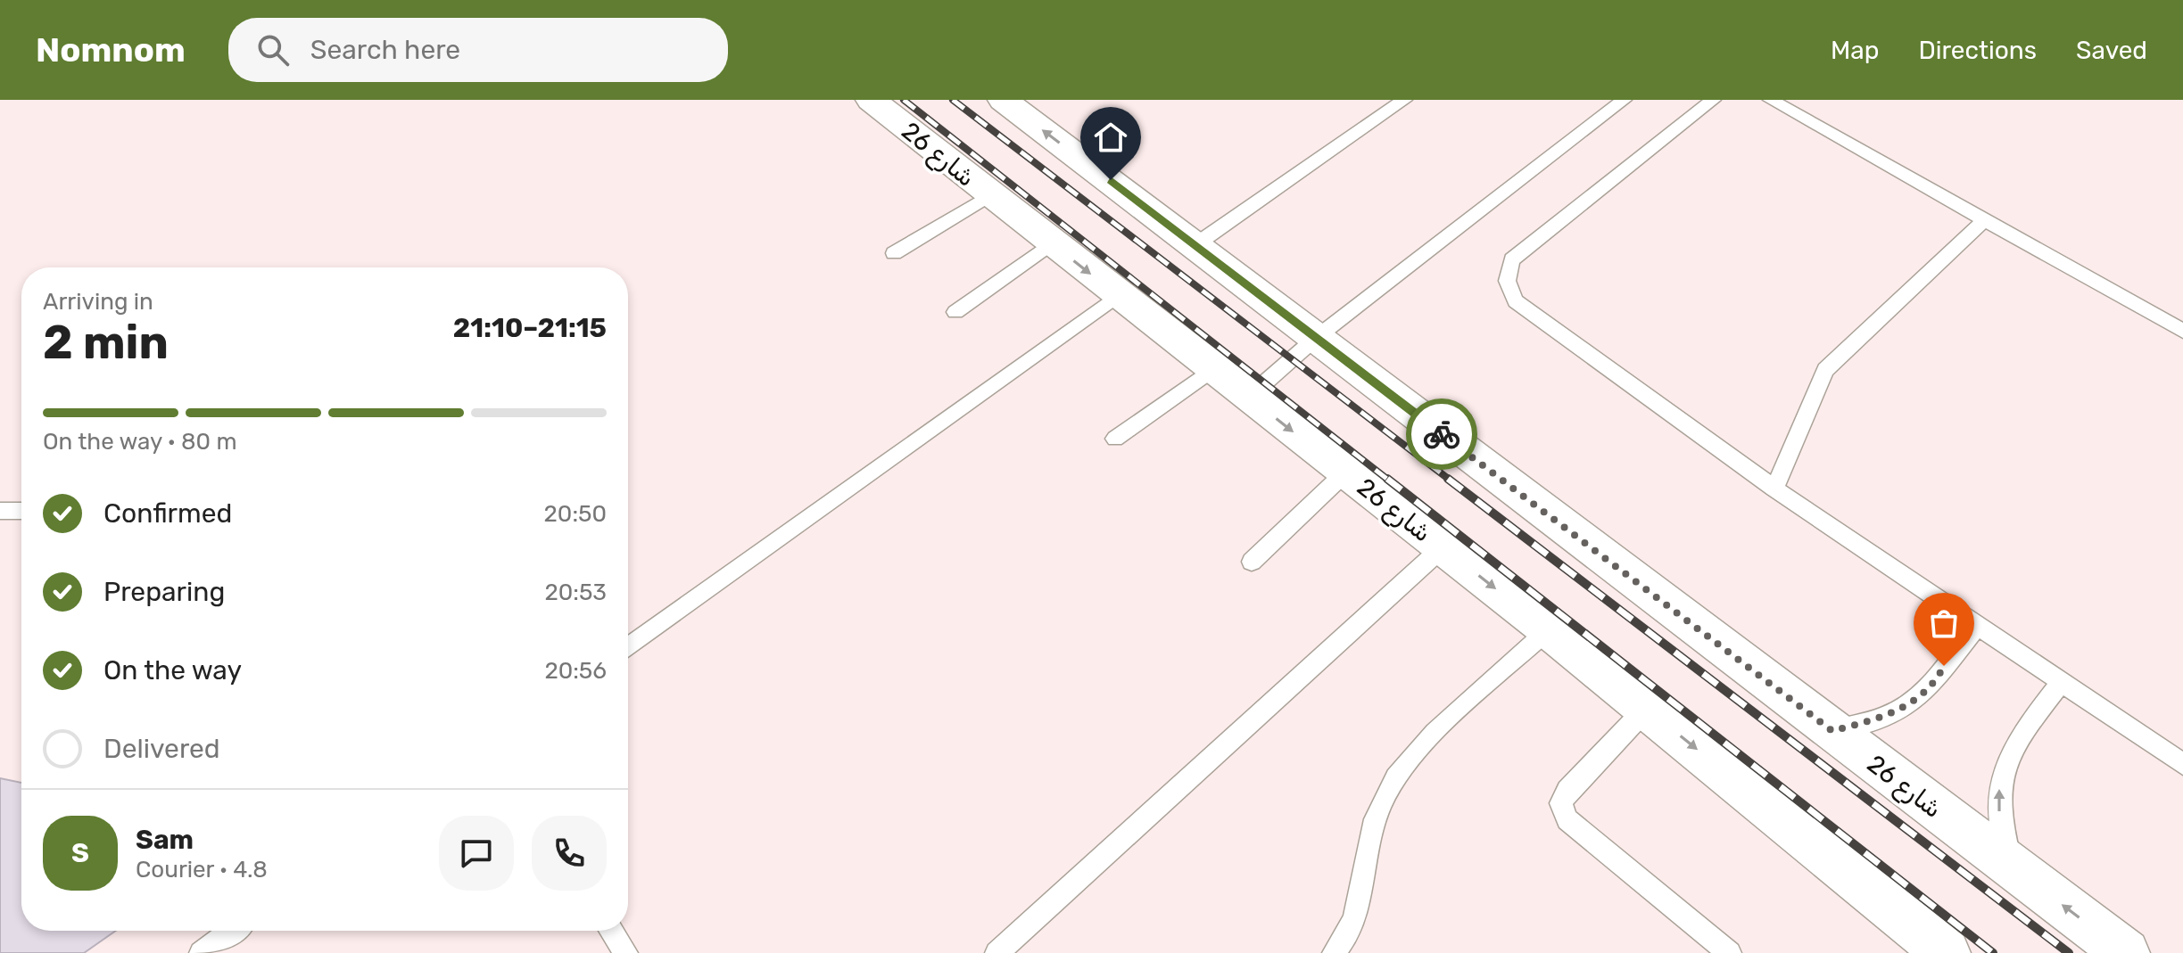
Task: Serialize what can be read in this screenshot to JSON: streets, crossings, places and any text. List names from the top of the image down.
{
  "streets": {
    "street": ["شارع 26"]
  },
  "page": {
    "header": "Nomnom",
    "search": "Search here",
    "nav": ["Map", "Directions", "Saved"],
    "heading": ["2 min", "Arriving in", "21:10–21:15"],
    "panel": ["Sam", "Courier · 4.8"],
    "bar": "On the way · 80 m",
    "list": [
      ["Confirmed", "20:50"],
      ["Preparing", "20:53"],
      ["On the way", "20:56"],
      "Delivered"
    ],
    "round": "S"
  }
}
